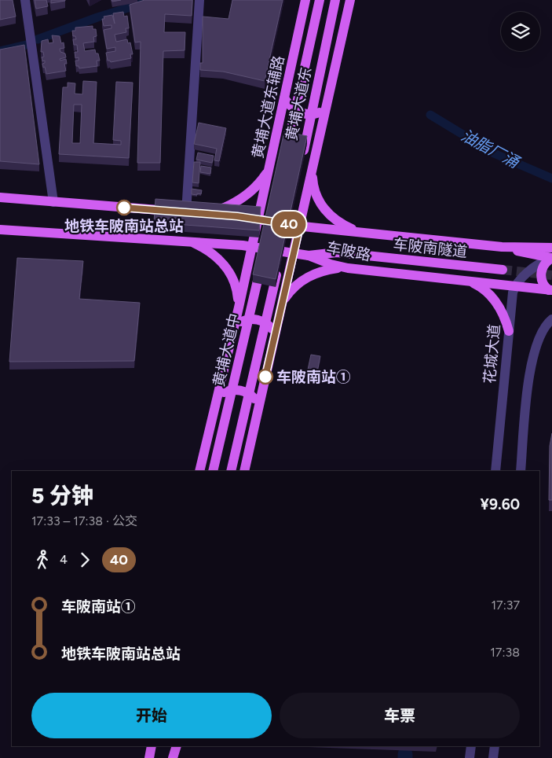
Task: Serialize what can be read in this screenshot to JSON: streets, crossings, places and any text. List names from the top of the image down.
{
  "streets": {
    "main road": [
      "黄埔大道东",
      "黄埔大道东辅路",
      "车陂南隧道",
      "车陂路",
      "黄埔大道中"
    ],
    "street": ["花城大道"]
  },
  "crossings": [
    ["黄埔大道东", "黄埔大道东辅路"],
    ["黄埔大道东辅路", "车陂路"],
    ["车陂南隧道", "车陂路"],
    ["车陂路", "花城大道"]
  ],
  "water": ["油脂厂涌"],
  "places": ["地铁车陂南站总站", "车陂南站①"],
  "lines": ["bus line 40"],
  "page": {
    "on_map": "40",
    "heading": ["5 分钟", "17:33 – 17:38 · 公交", "¥9.60"],
    "legs": ["4", "40"],
    "list": [
      {
        "name": "车陂南站①",
        "value": "17:37"
      },
      {
        "name": "地铁车陂南站总站",
        "value": "17:38"
      }
    ],
    "buttons": ["开始", "车票"]
  }
}
